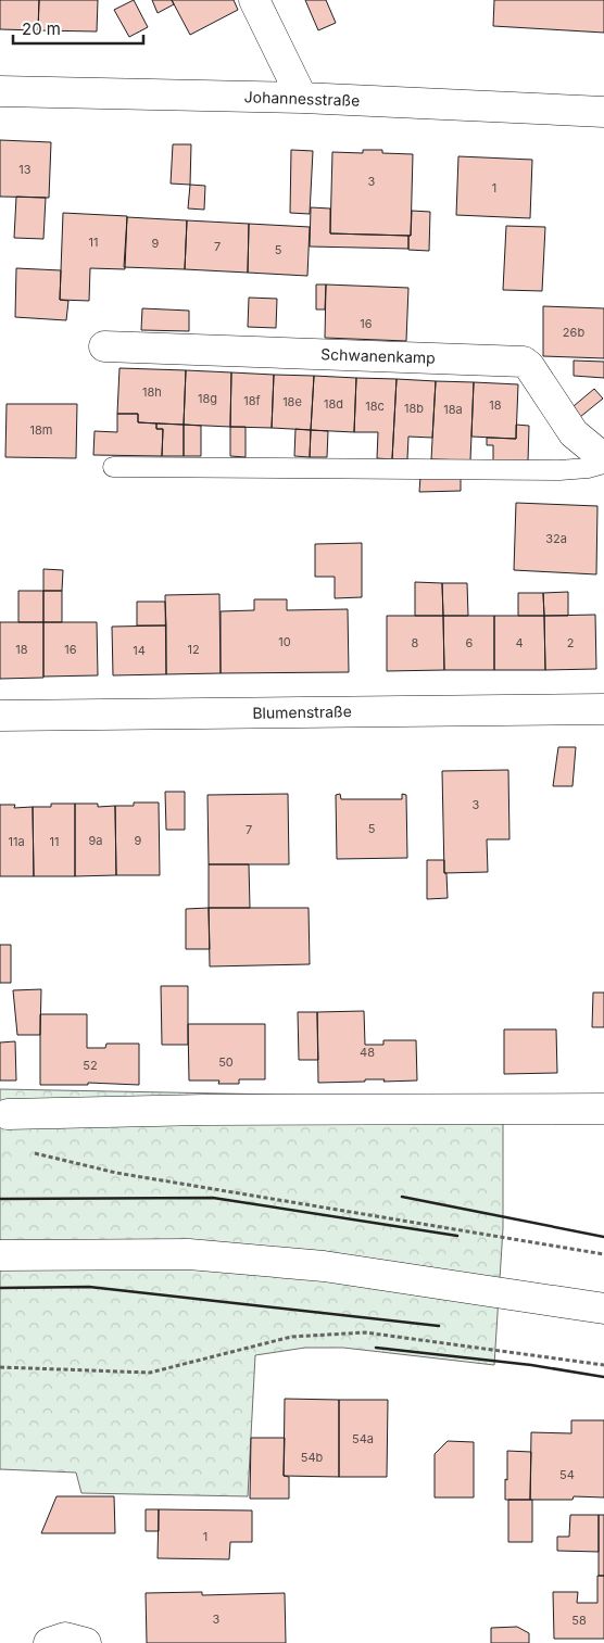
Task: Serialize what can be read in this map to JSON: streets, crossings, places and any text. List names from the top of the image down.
{
  "streets": {
    "street": ["Johannesstraße", "Schwanenkamp", "Blumenstraße"]
  },
  "house_numbers": [
    "13",
    "3",
    "1",
    "11",
    "9",
    "7",
    "5",
    "16",
    "26b",
    "18h",
    "18g",
    "18f",
    "18e",
    "18d",
    "18",
    "18c",
    "18b",
    "18a",
    "18m",
    "32a",
    "10",
    "8",
    "6",
    "4",
    "2",
    "18",
    "16",
    "12",
    "14",
    "3",
    "5",
    "7",
    "9a",
    "9",
    "11a",
    "11",
    "48",
    "50",
    "52",
    "54a",
    "54b",
    "54",
    "1",
    "3",
    "58"
  ],
  "scale_bar": "20 m"
}
